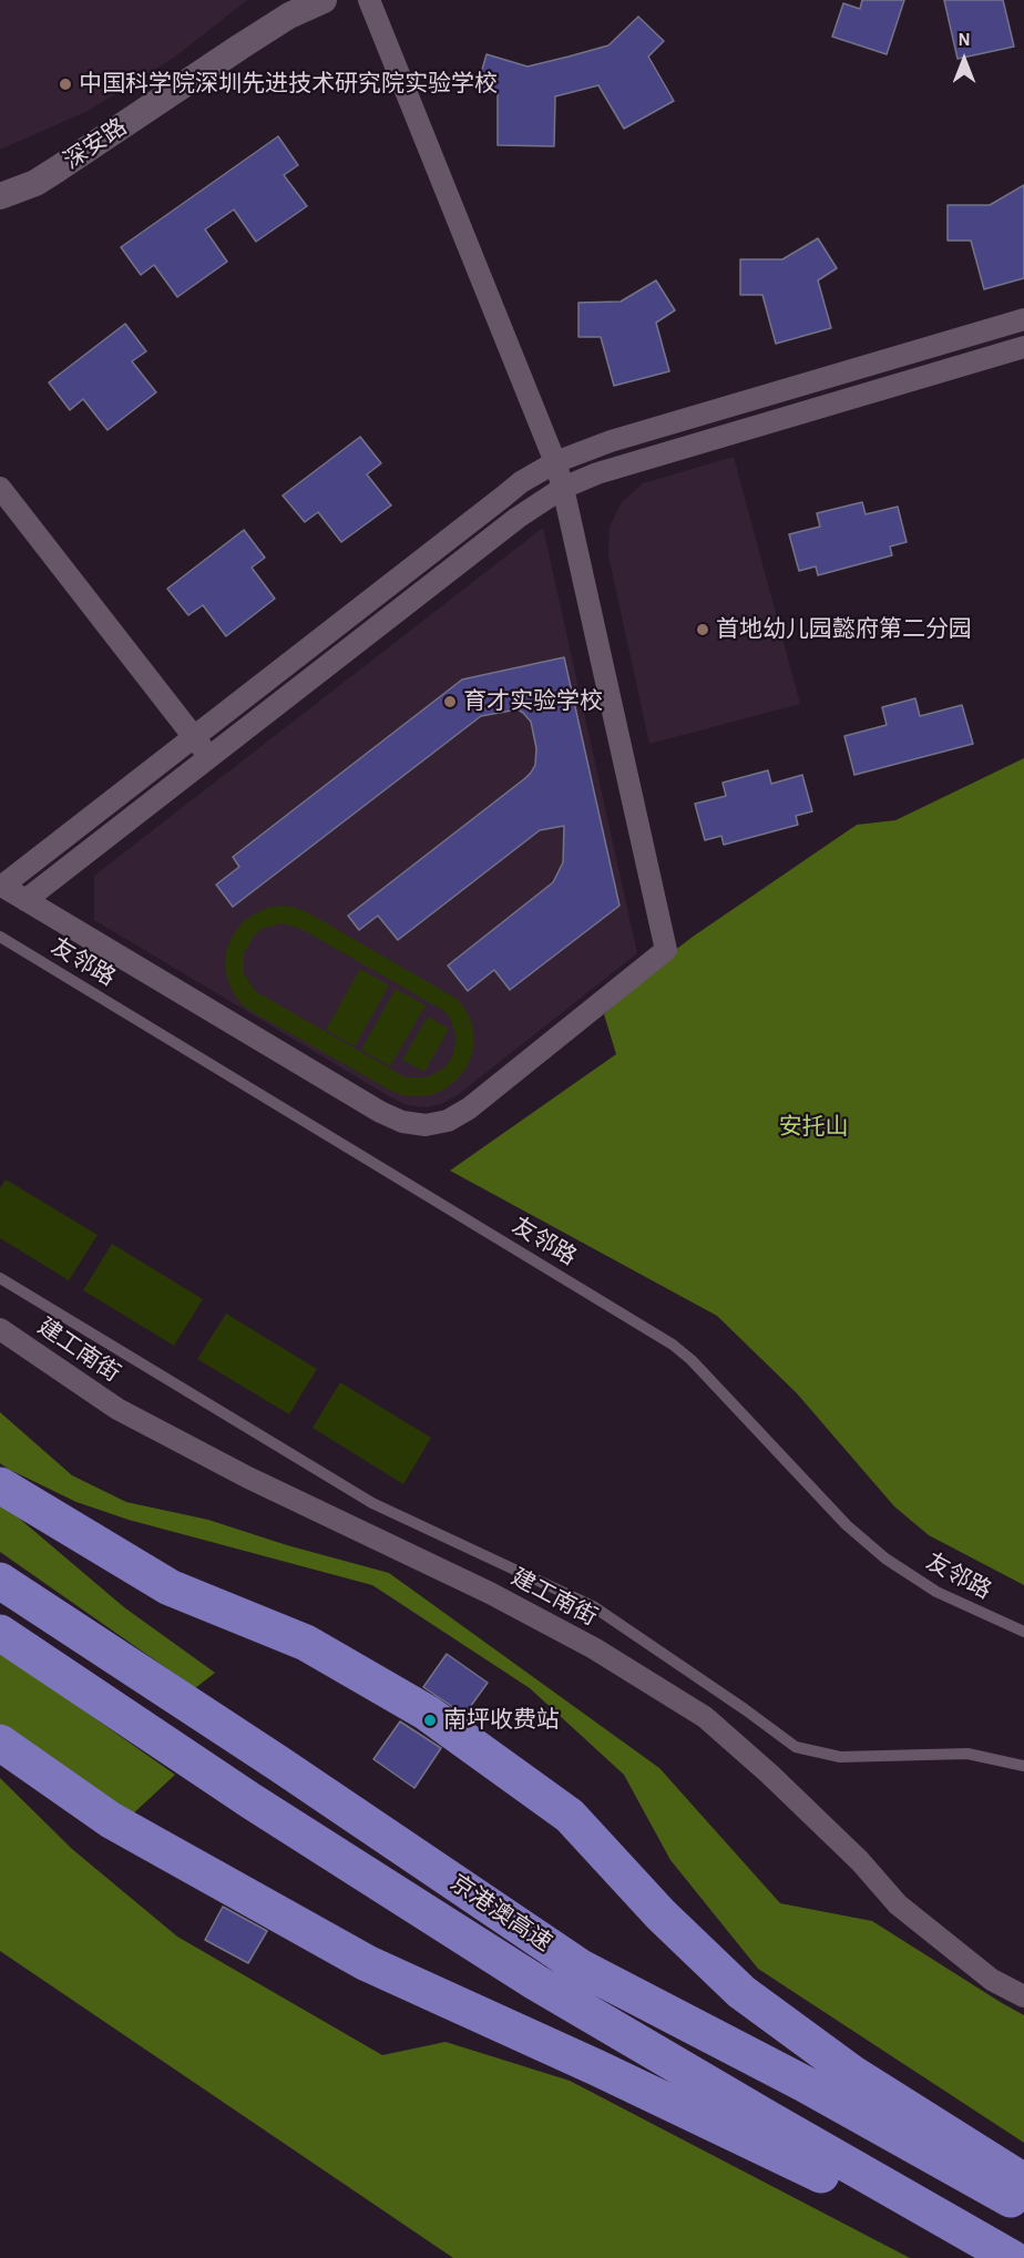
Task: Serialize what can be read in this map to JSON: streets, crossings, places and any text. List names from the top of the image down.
{
  "streets": {
    "highway": ["京港澳高速"],
    "street": ["深安路", "建工南街"],
    "lane": ["友邻路"]
  },
  "parks": ["安托山"],
  "places": [
    "中国科学院深圳先进技术研究院实验学校",
    "首地幼儿园懿府第二分园",
    "育才实验学校",
    "南坪收费站"
  ],
  "north": "top"
}
